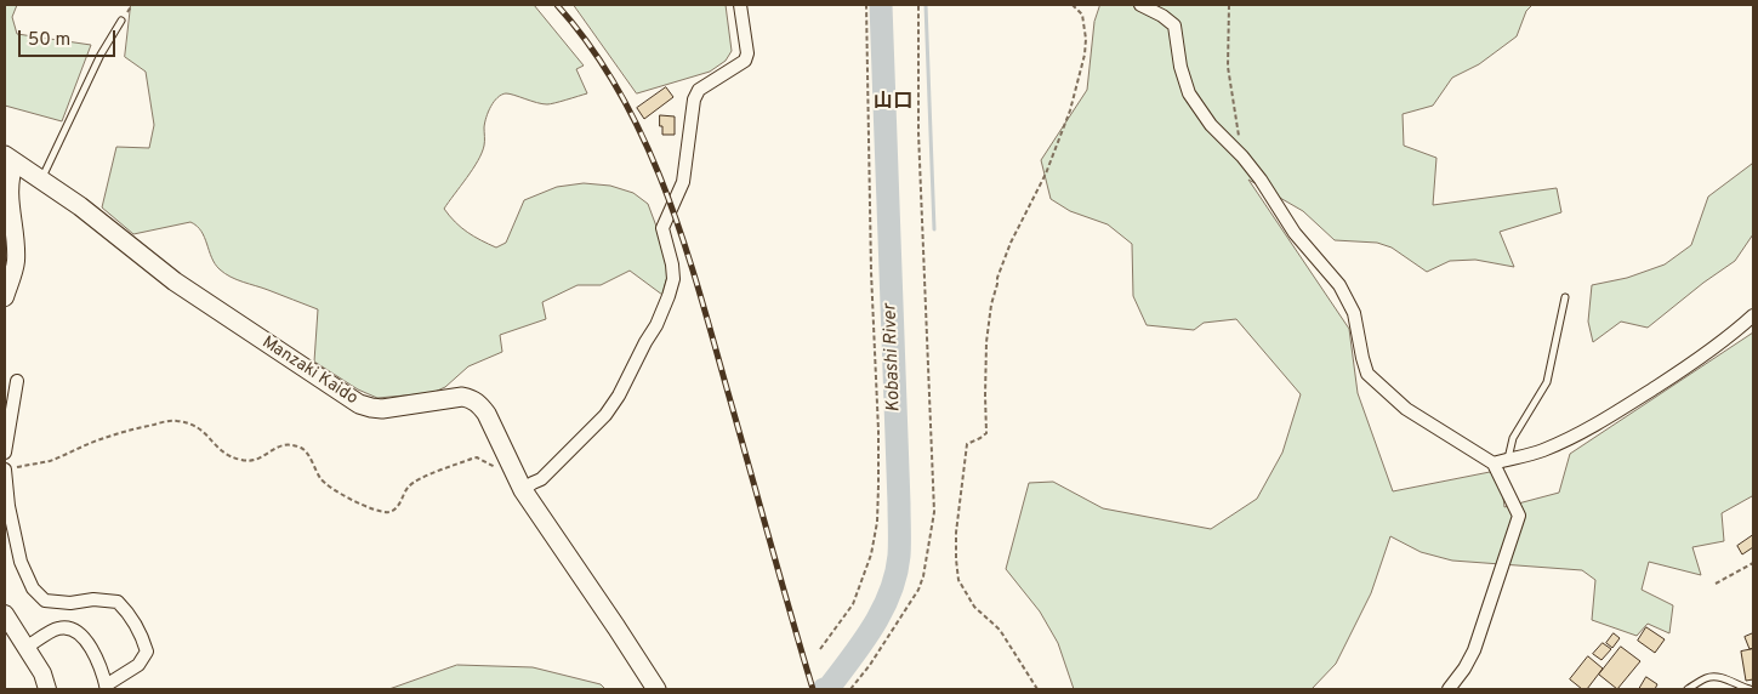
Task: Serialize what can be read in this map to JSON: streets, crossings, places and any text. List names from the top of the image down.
{
  "streets": {
    "main road": ["Manzaki Kaido"]
  },
  "districts": ["山口"],
  "water": ["Kobashi River"],
  "scale_bar": "50 m"
}
